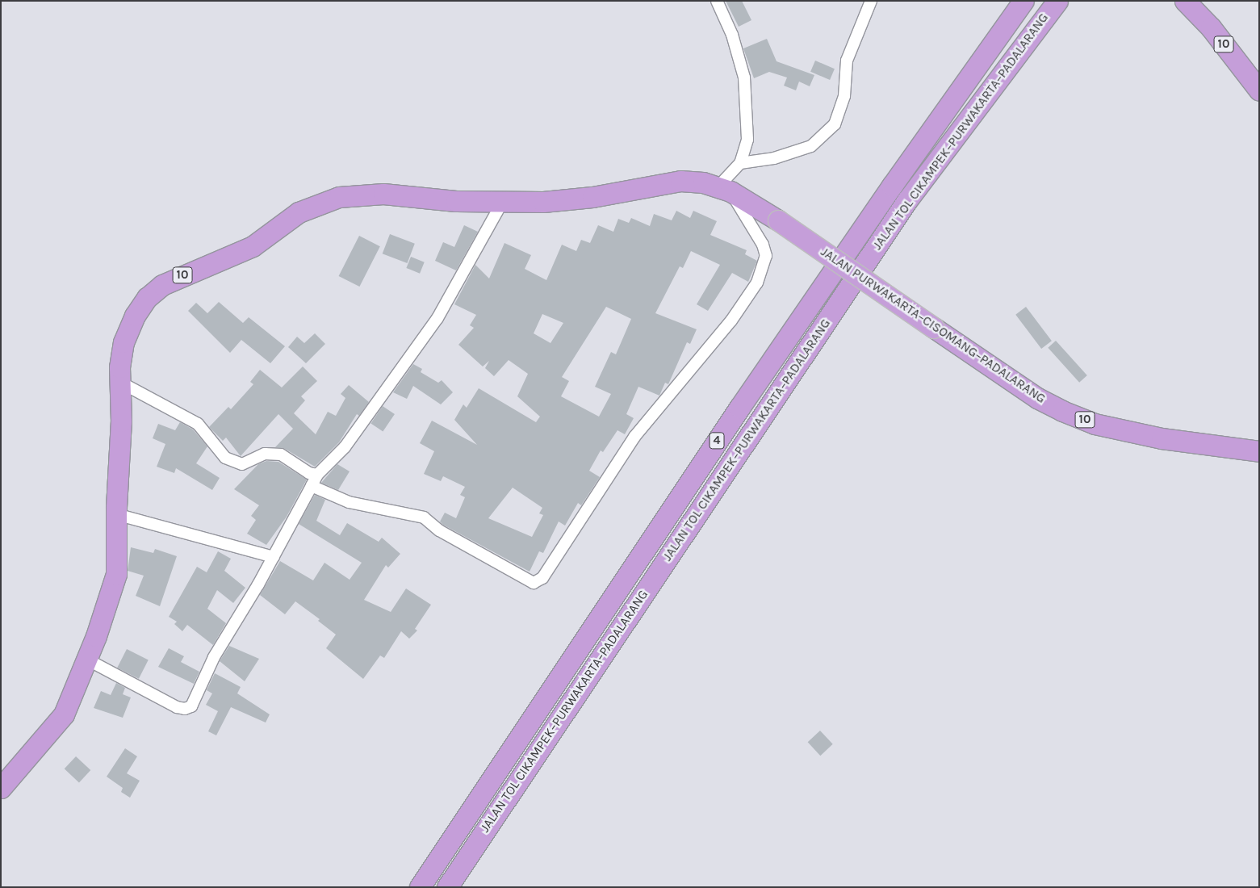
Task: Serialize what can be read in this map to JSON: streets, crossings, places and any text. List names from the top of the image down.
{
  "streets": {
    "highway": [
      "10",
      "JALAN TOL CIKAMPEK–PURWAKARTA–PADALARANG",
      "JALAN PURWAKARTA–CISOMANG–PADALARANG",
      "4"
    ]
  },
  "crossings": [
    ["10", "JALAN PURWAKARTA–CISOMANG–PADALARANG"]
  ]
}
